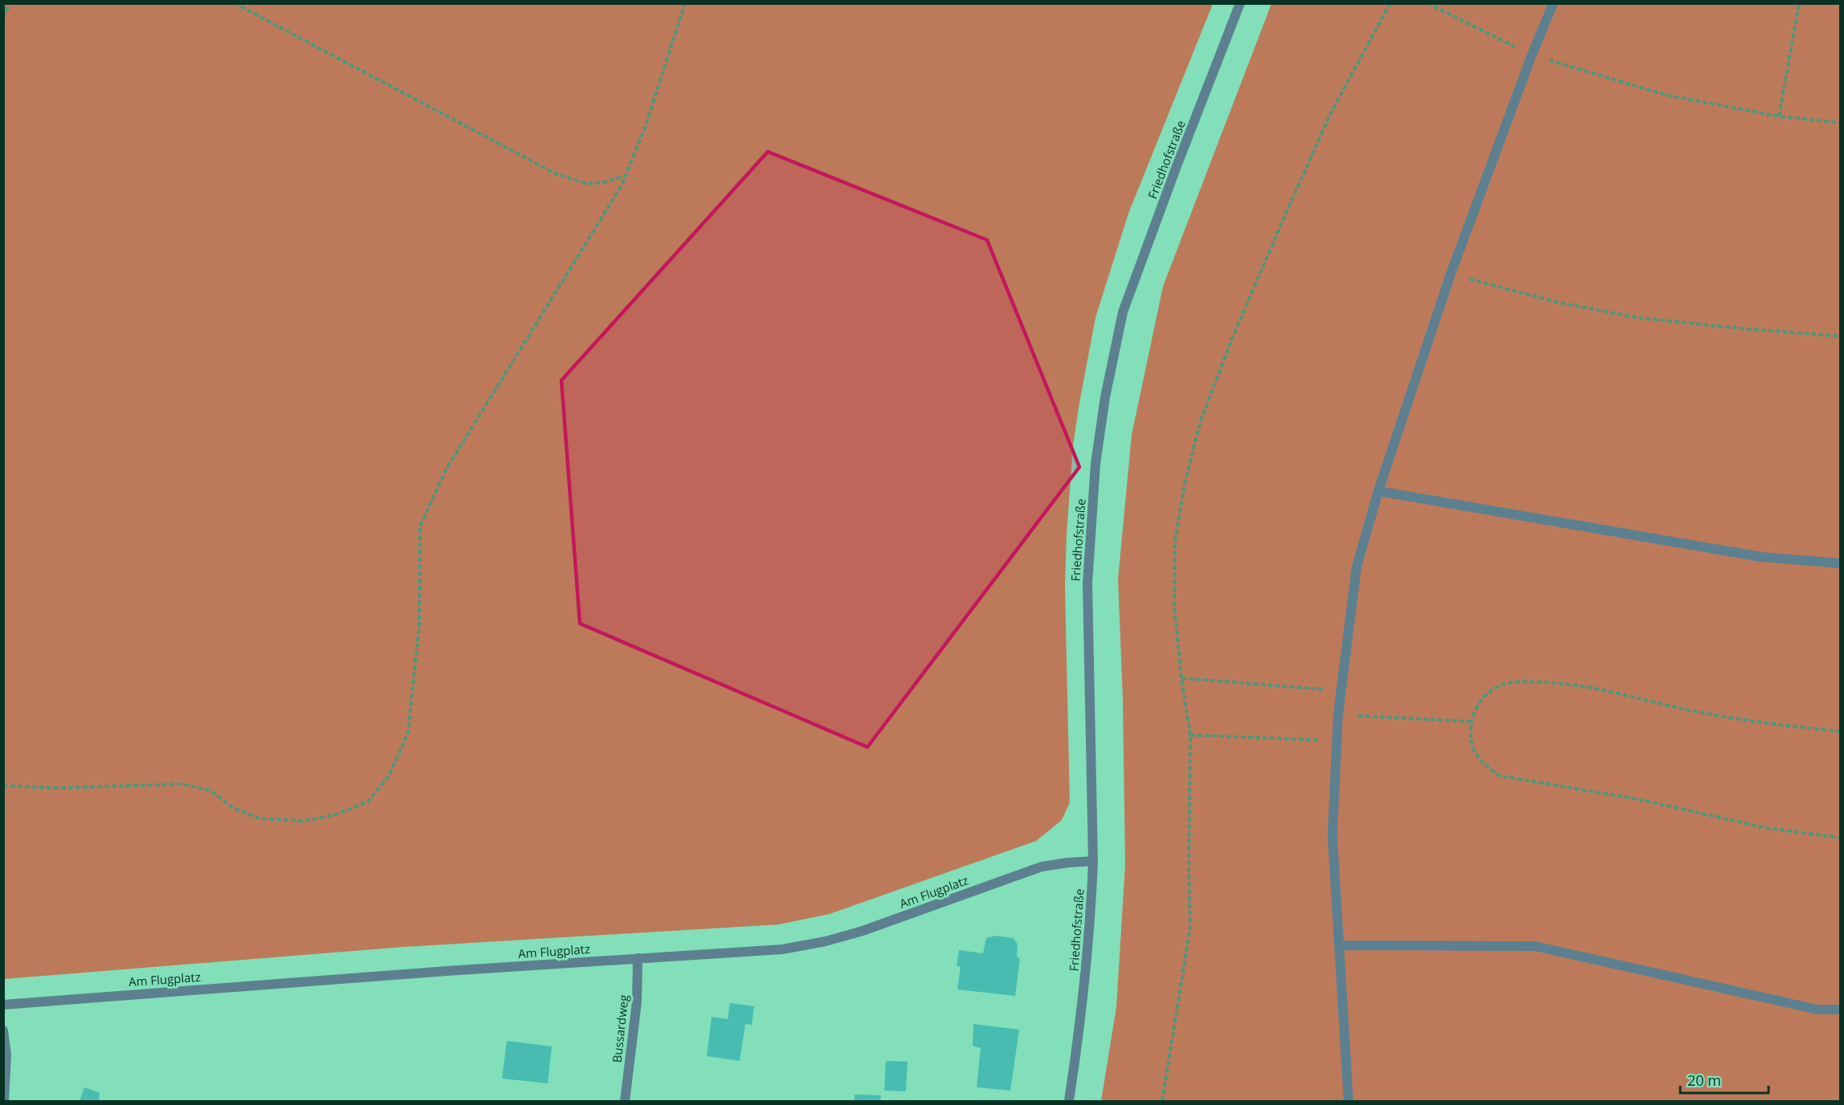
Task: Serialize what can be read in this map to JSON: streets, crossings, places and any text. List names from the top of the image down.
{
  "streets": {
    "street": ["Friedhofstraße", "Am Flugplatz", "Bussardweg"]
  },
  "crossings": [
    ["Friedhofstraße", "Am Flugplatz"],
    ["Am Flugplatz", "Bussardweg"]
  ],
  "scale_bar": "20 m"
}
